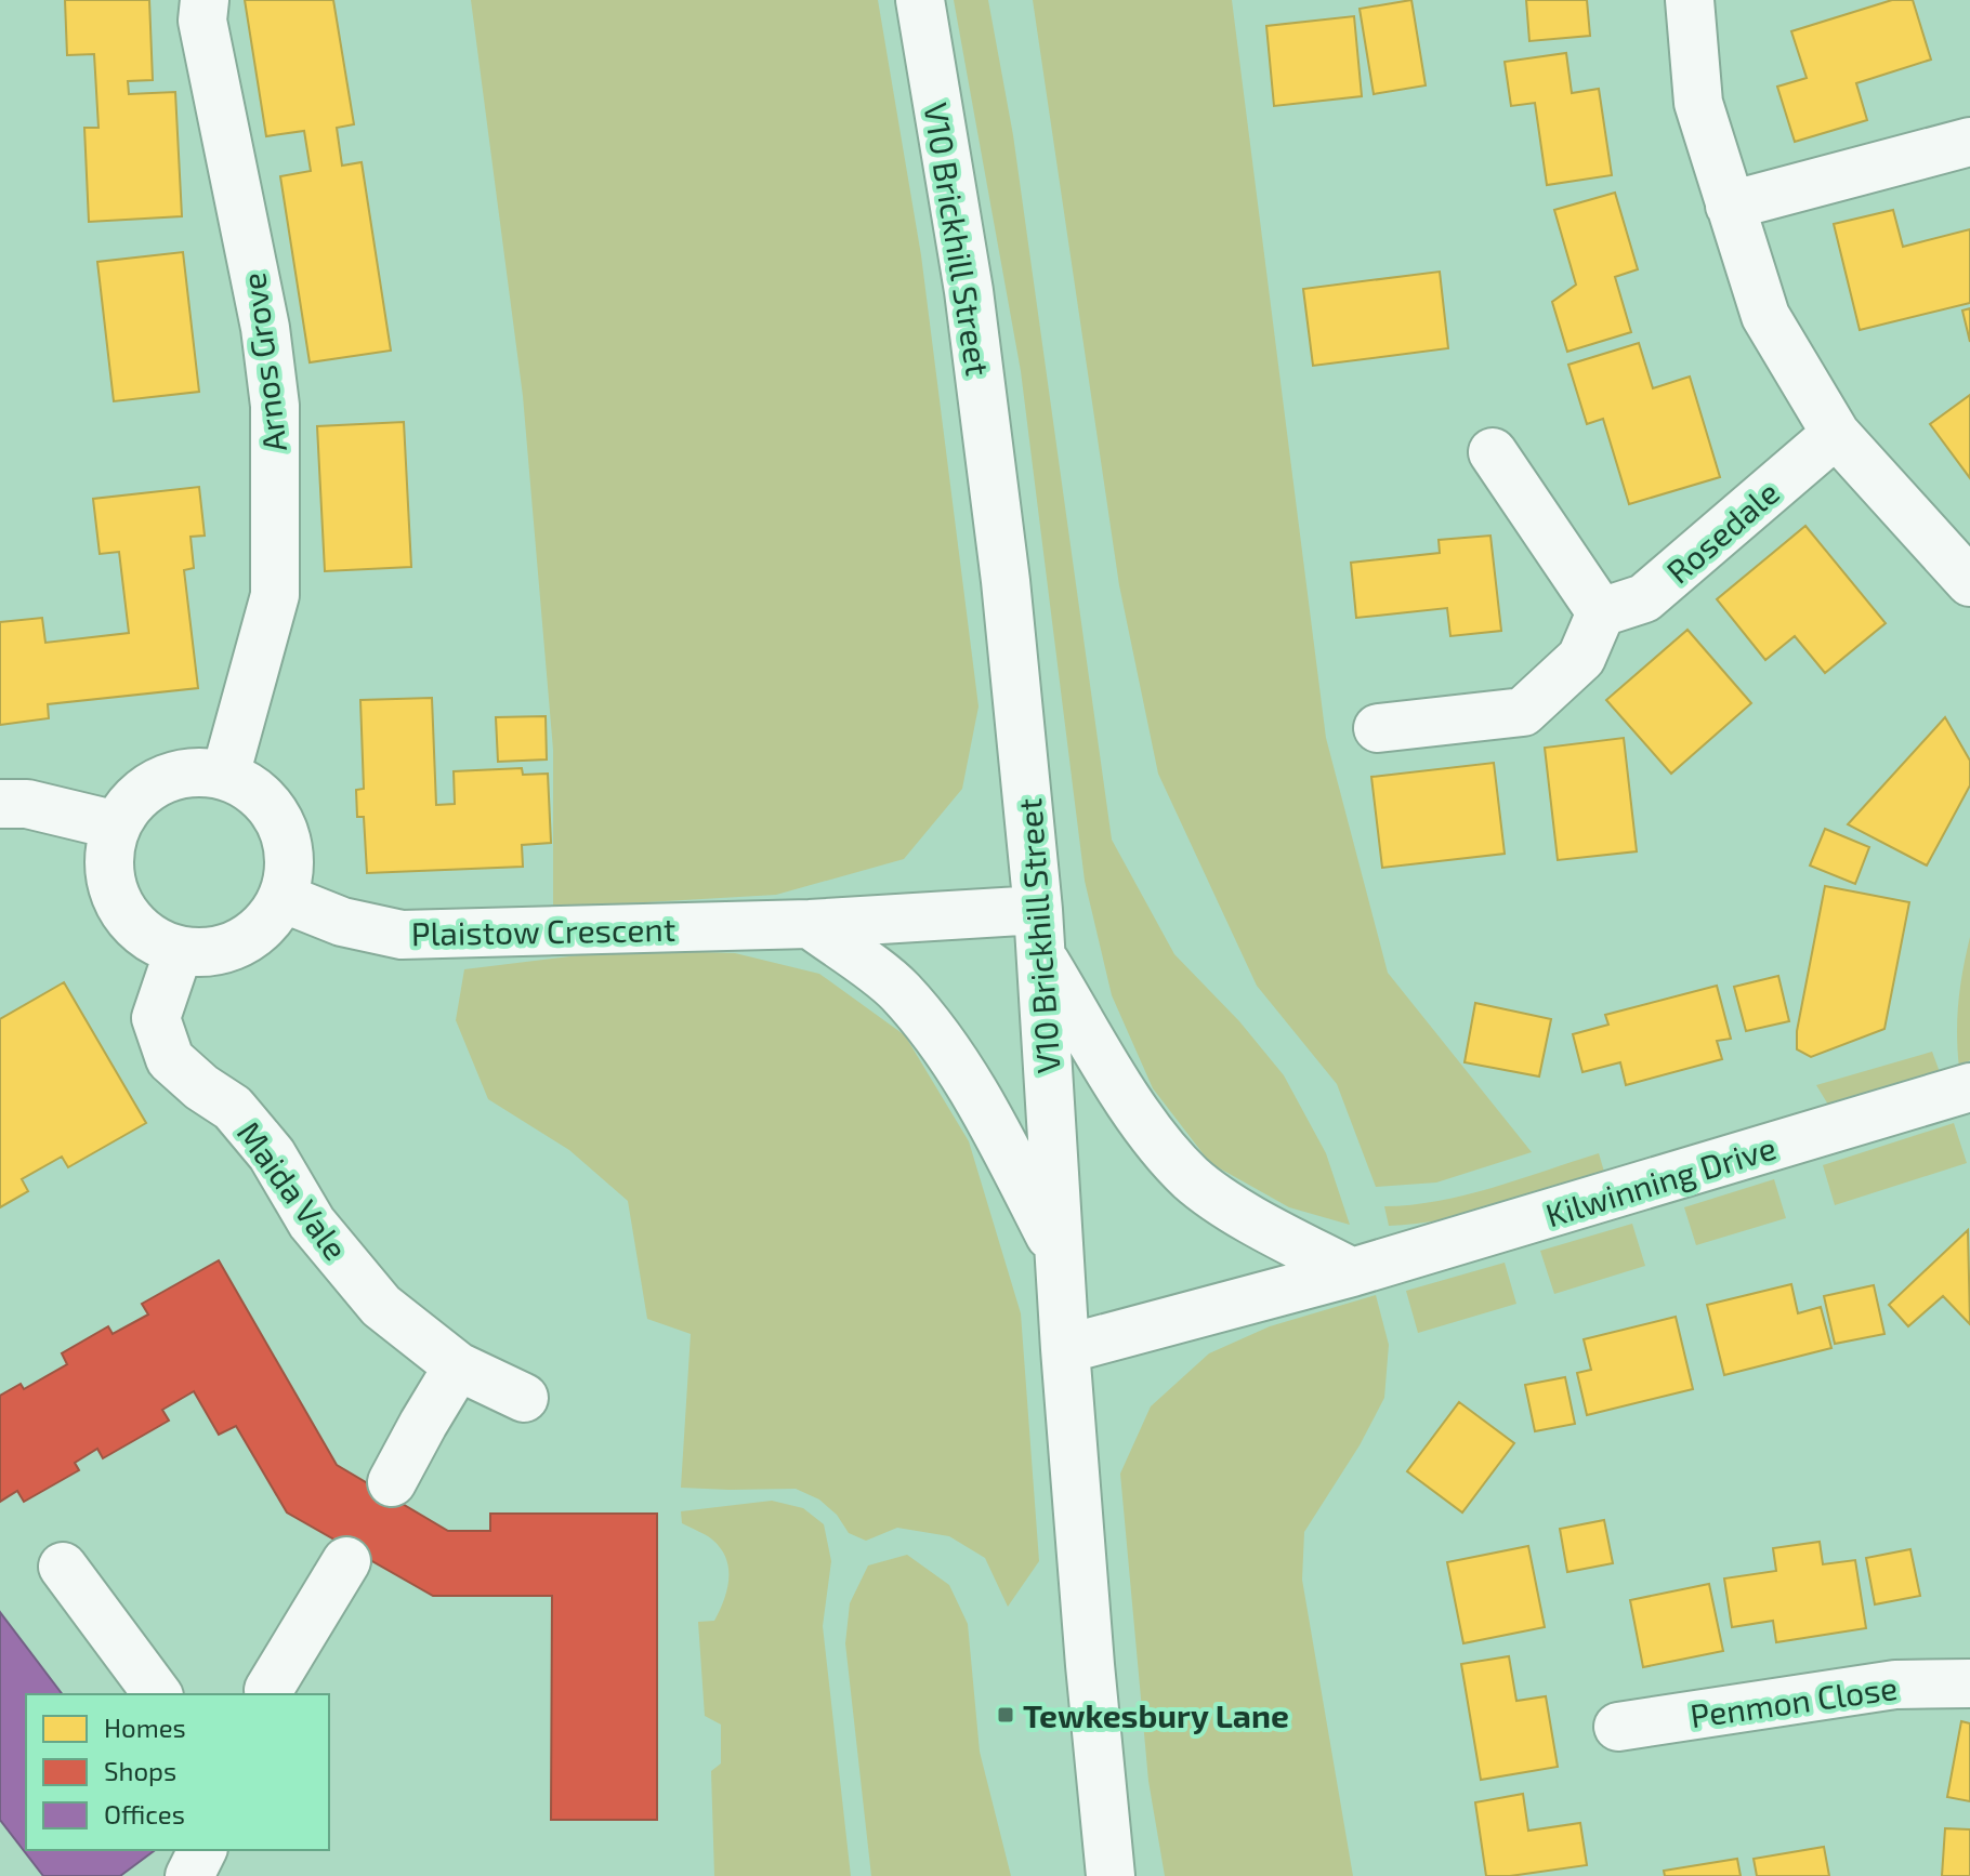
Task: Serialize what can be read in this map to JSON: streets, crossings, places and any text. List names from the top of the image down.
{
  "streets": {
    "street": [
      "V10 Brickhill Street",
      "Arnos Grove",
      "Rosedale",
      "Plaistow Crescent",
      "Kilwinning Drive",
      "Maida Vale",
      "Penmon Close"
    ]
  },
  "crossings": [
    ["V10 Brickhill Street", "Plaistow Crescent"],
    ["V10 Brickhill Street", "Kilwinning Drive"],
    ["Arnos Grove", "Plaistow Crescent"],
    ["Arnos Grove", "Maida Vale"],
    ["Plaistow Crescent", "Maida Vale"]
  ],
  "places": {
    "transit": ["Tewkesbury Lane"]
  },
  "legend": ["Homes", "Shops", "Offices"]
}
